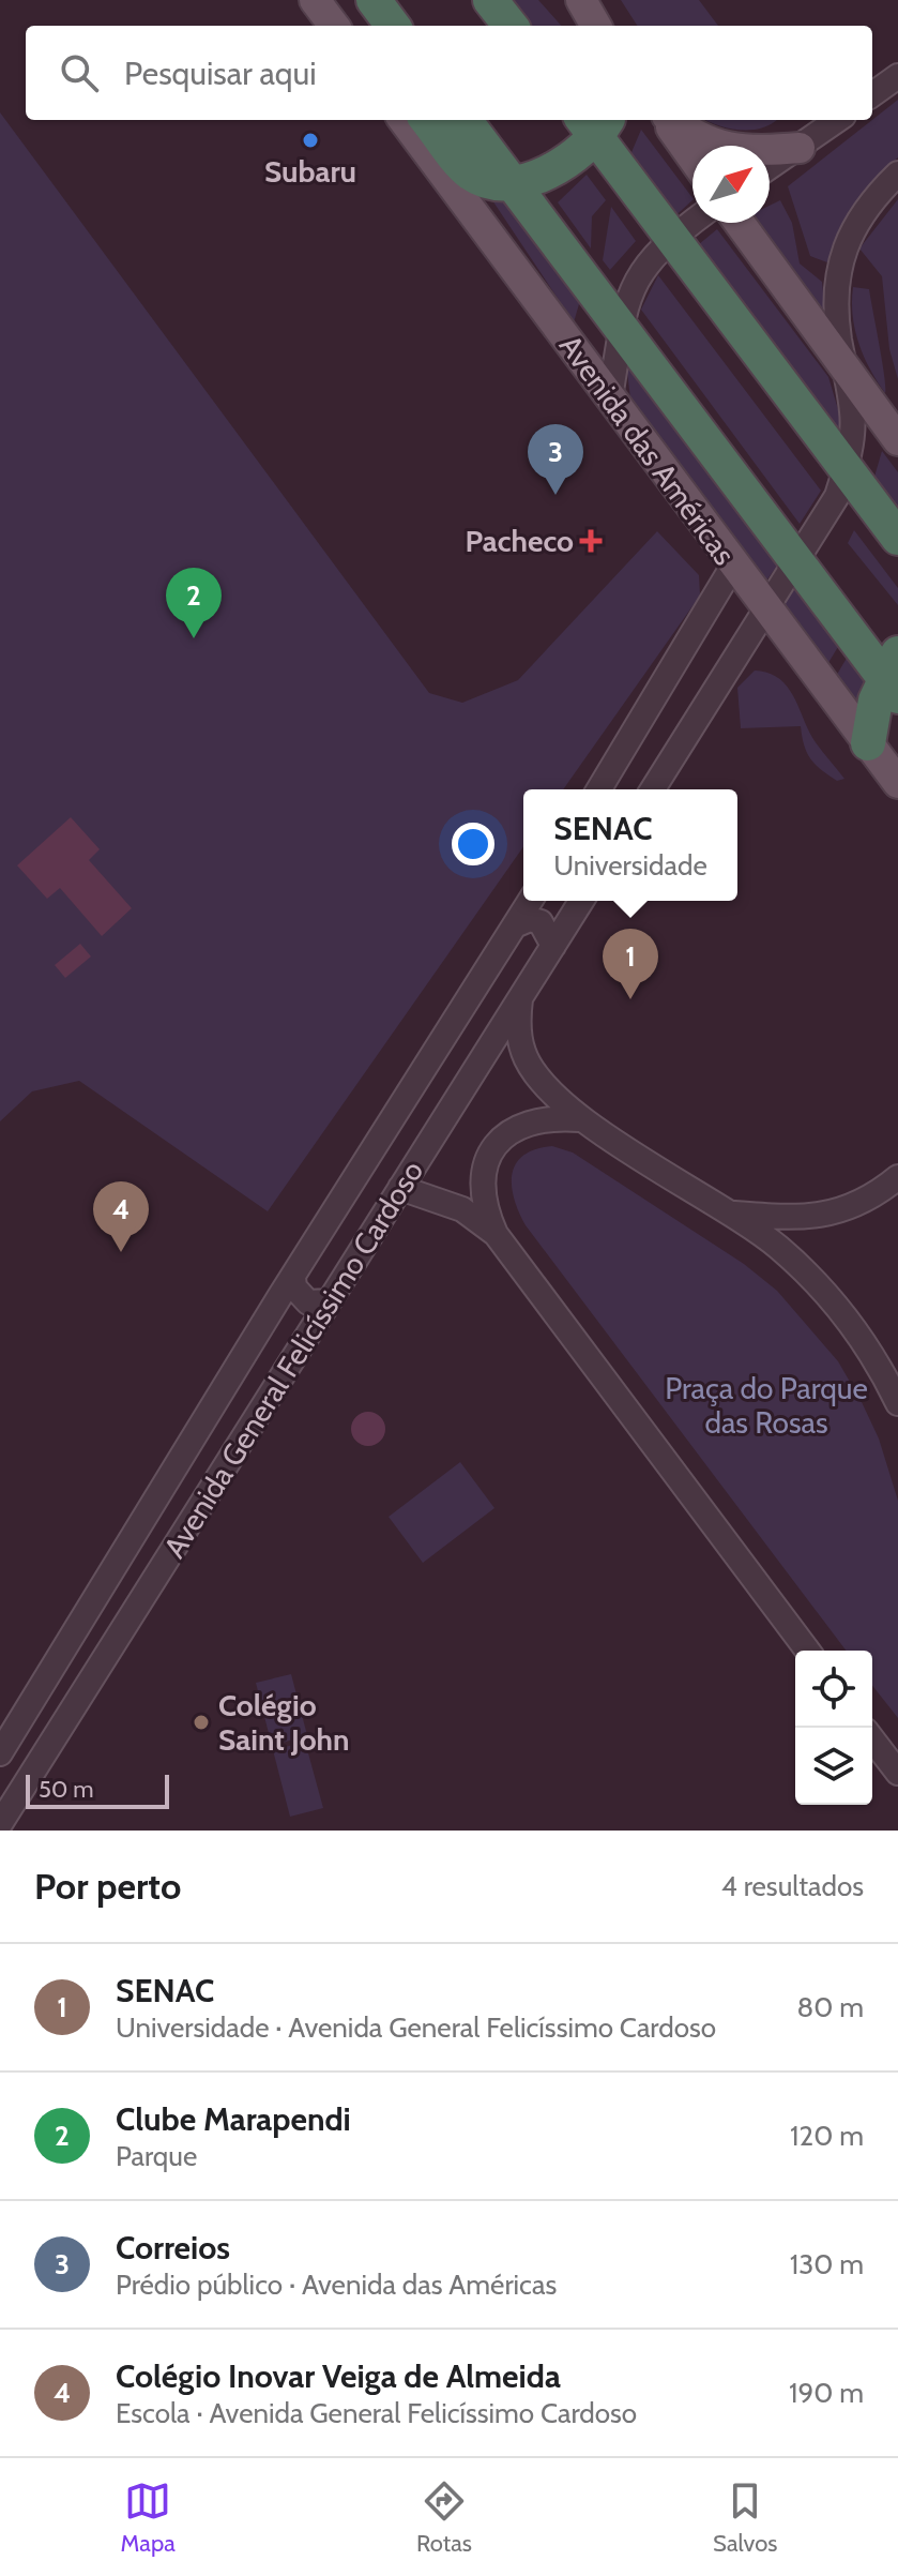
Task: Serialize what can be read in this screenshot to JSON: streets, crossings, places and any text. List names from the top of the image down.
{
  "streets": {
    "highway": ["Avenida das Américas"],
    "street": ["Avenida General Felicíssimo Cardoso"]
  },
  "parks": ["Praça do Parque das Rosas"],
  "places": {
    "other": ["Subaru", "Colégio Saint John"],
    "health": ["Pacheco"]
  },
  "scale_bar": "50 m",
  "north": "top right",
  "page": {
    "search": "Pesquisar aqui",
    "pins": [
      "3",
      "2",
      "1",
      "4"
    ],
    "popup": ["SENAC", "Universidade"],
    "scale": "50 m",
    "heading": ["Por perto", "4 resultados"],
    "list": [
      {
        "mark": "1",
        "name": "SENAC",
        "note": "Universidade · Avenida General Felicíssimo Cardoso",
        "value": "80 m"
      },
      {
        "mark": "2",
        "name": "Clube Marapendi",
        "note": "Parque",
        "value": "120 m"
      },
      {
        "mark": "3",
        "name": "Correios",
        "note": "Prédio público · Avenida das Américas",
        "value": "130 m"
      },
      {
        "mark": "4",
        "name": "Colégio Inovar Veiga de Almeida",
        "note": "Escola · Avenida General Felicíssimo Cardoso",
        "value": "190 m"
      }
    ],
    "nav": ["Mapa", "Rotas", "Salvos"]
  }
}
